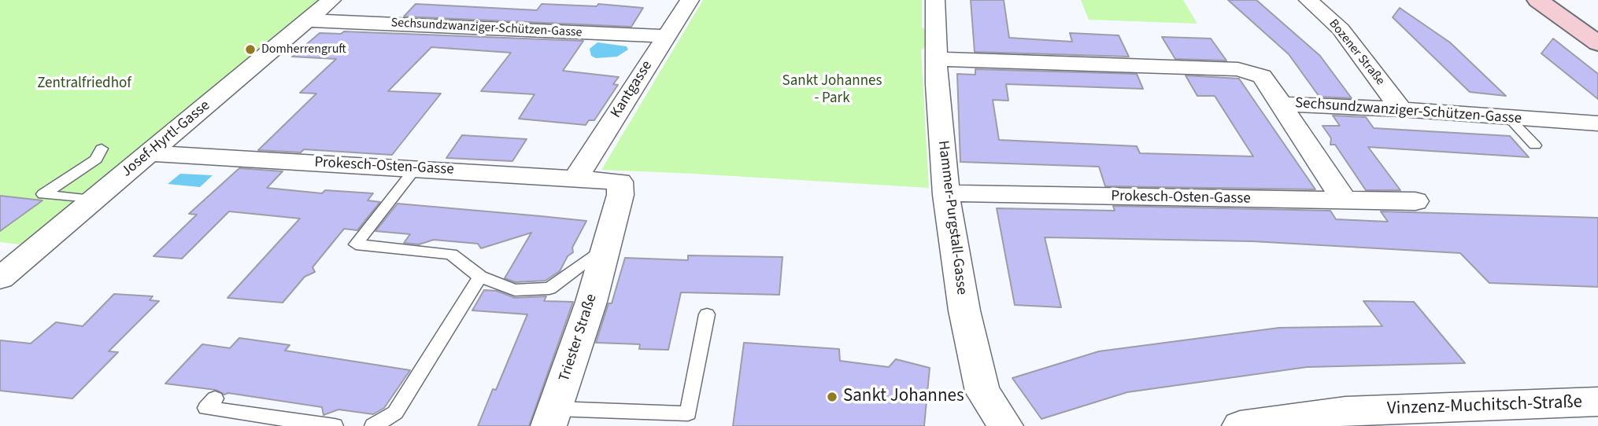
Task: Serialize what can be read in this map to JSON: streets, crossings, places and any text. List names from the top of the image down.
{
  "streets": {
    "street": [
      "Sechsundzwanziger-Schützen-Gasse",
      "Bozener Straße",
      "Kantgasse",
      "Josef-Hyrtl-Gasse",
      "Prokesch-Osten-Gasse",
      "Hammer-Purgstall-Gasse",
      "Triester Straße",
      "Vinzenz-Muchitsch-Straße"
    ]
  },
  "crossings": [
    ["Sechsundzwanziger-Schützen-Gasse", "Bozener Straße"],
    ["Sechsundzwanziger-Schützen-Gasse", "Kantgasse"],
    ["Sechsundzwanziger-Schützen-Gasse", "Josef-Hyrtl-Gasse"],
    ["Sechsundzwanziger-Schützen-Gasse", "Hammer-Purgstall-Gasse"],
    ["Kantgasse", "Prokesch-Osten-Gasse"],
    ["Josef-Hyrtl-Gasse", "Prokesch-Osten-Gasse"],
    ["Prokesch-Osten-Gasse", "Hammer-Purgstall-Gasse"],
    ["Prokesch-Osten-Gasse", "Triester Straße"]
  ],
  "parks": ["Sankt Johannes - Park", "Zentralfriedhof"],
  "places": ["Domherrengruft", "Sankt Johannes"]
}
